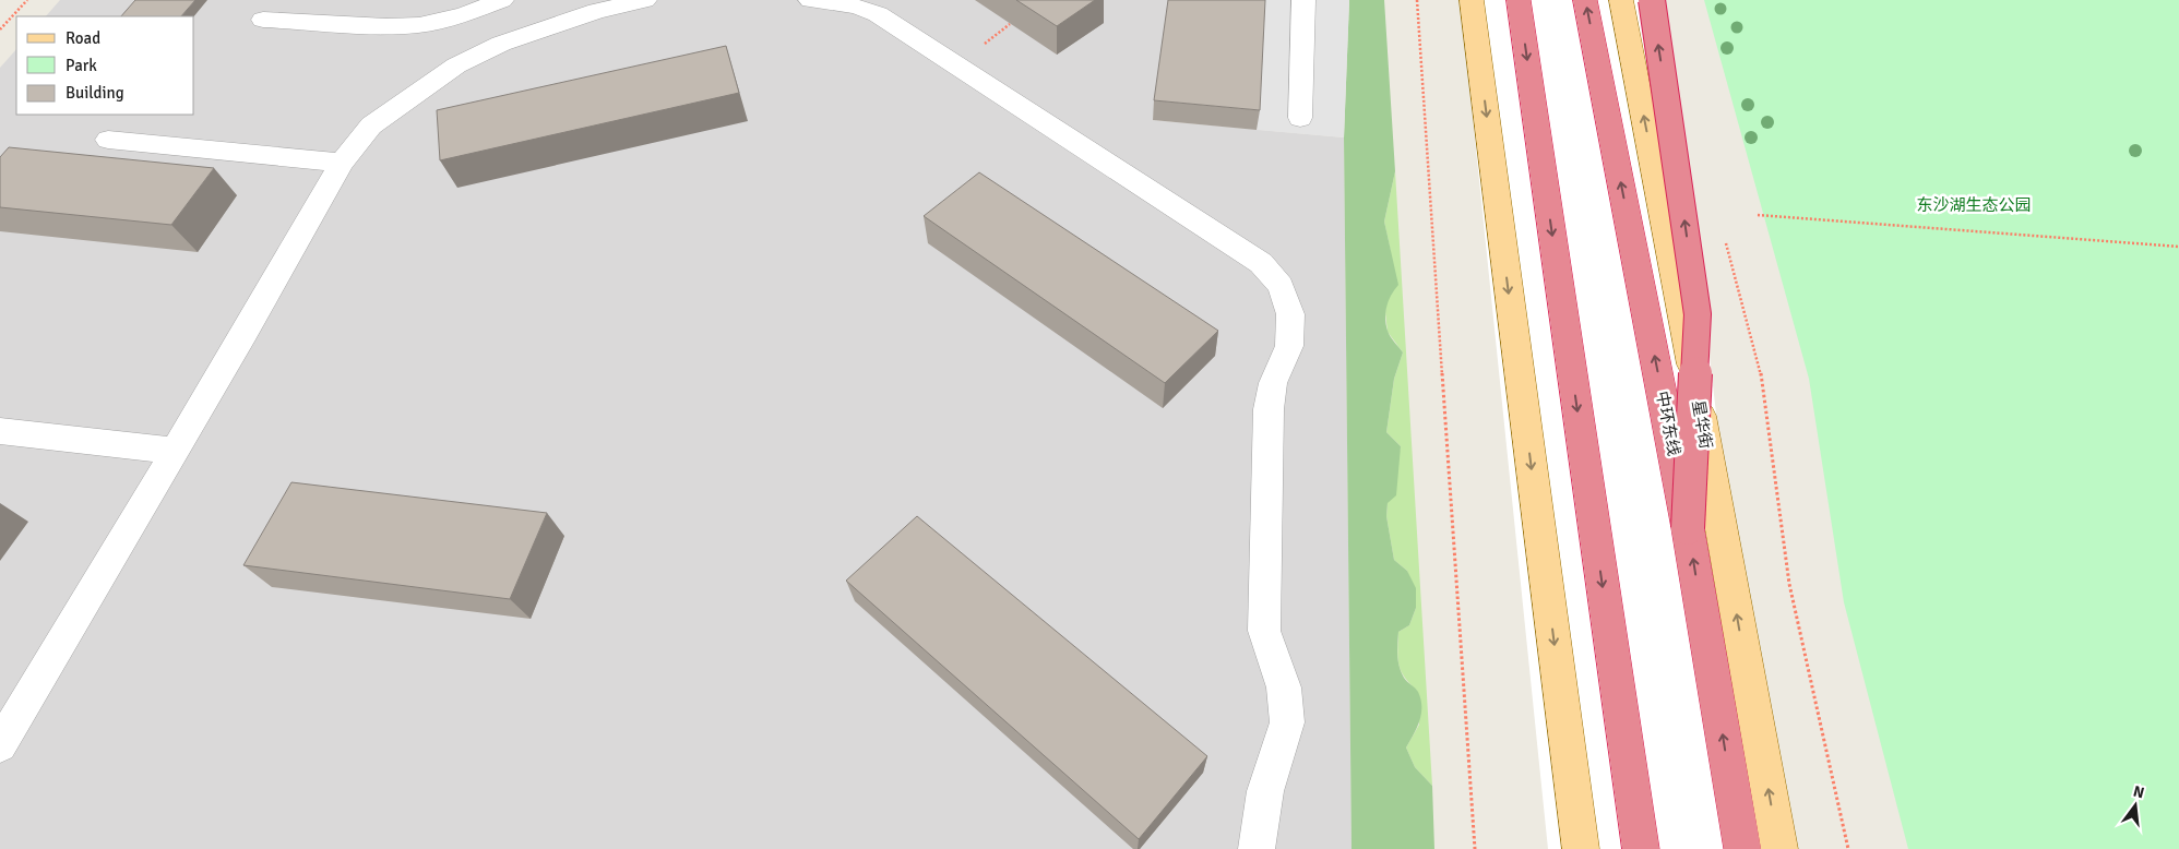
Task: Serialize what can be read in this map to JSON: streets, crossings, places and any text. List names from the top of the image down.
{
  "streets": {
    "highway": ["中环东线"],
    "main road": ["星华街"]
  },
  "parks": ["东沙湖生态公园"],
  "legend": ["Road", "Park", "Building"],
  "north": "top"
}
